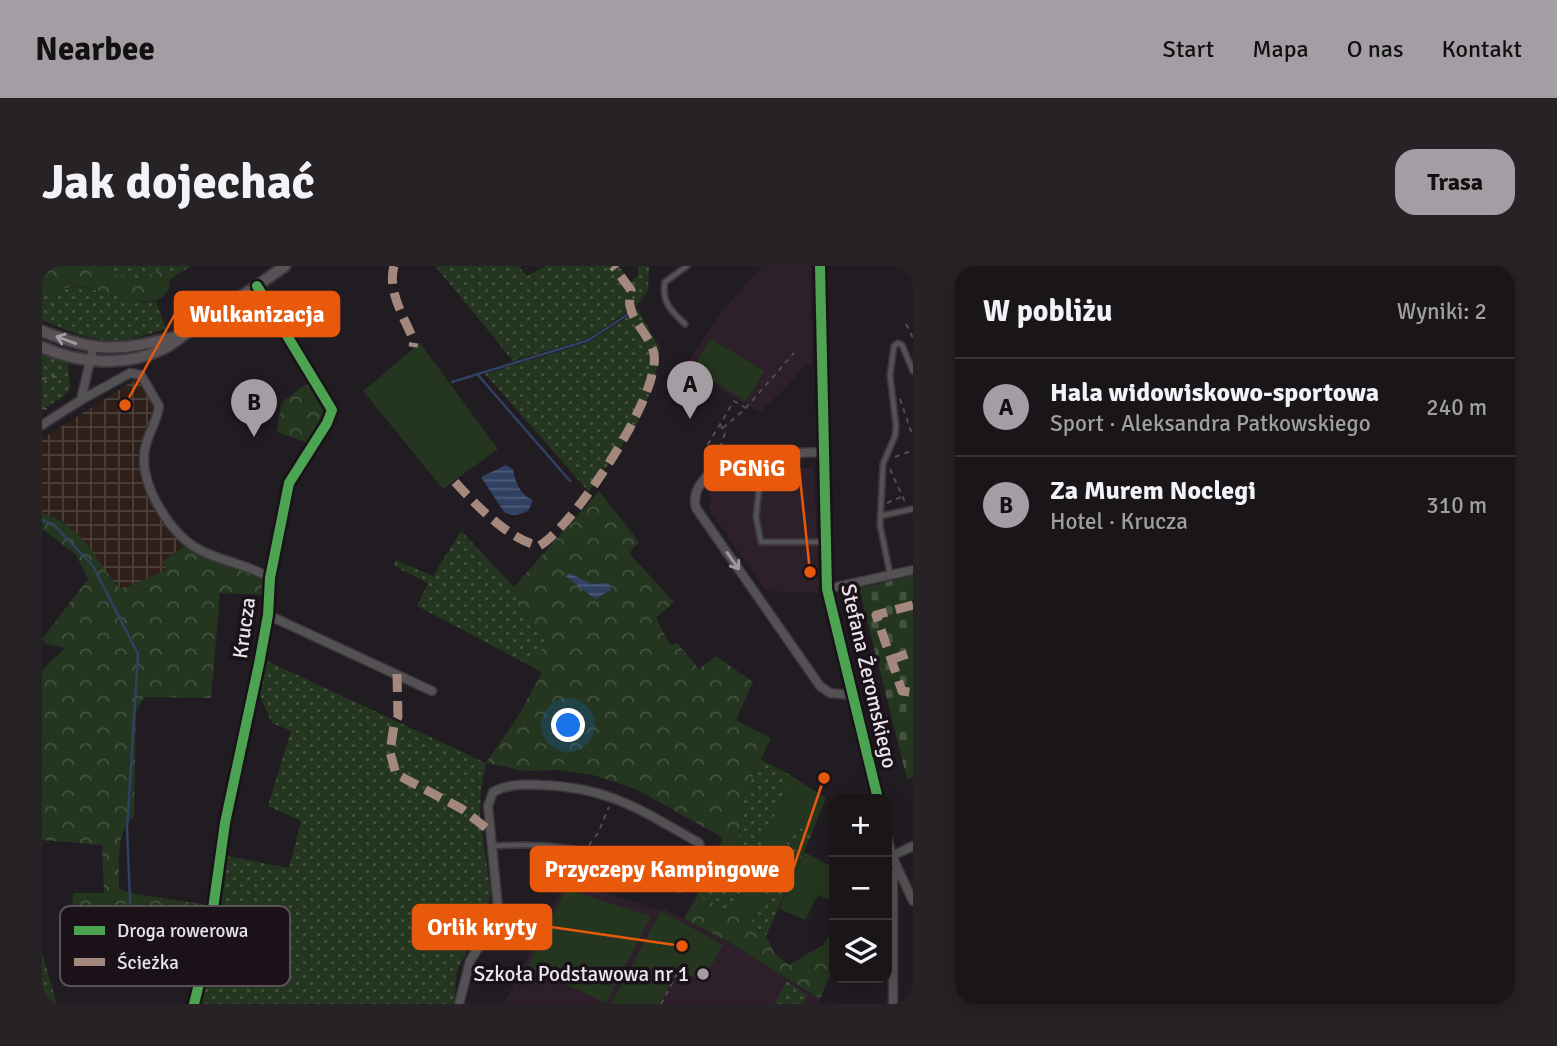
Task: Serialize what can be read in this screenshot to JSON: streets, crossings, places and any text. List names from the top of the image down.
{
  "streets": {
    "street": ["Krucza", "Stefana Żeromskiego"]
  },
  "places": [
    "Wulkanizacja",
    "PGNiG",
    "Przyczepy Kampingowe",
    "Orlik kryty",
    "Szkoła Podstawowa nr 1"
  ],
  "legend": ["Droga rowerowa", "Ścieżka"],
  "page": {
    "header": "Nearbee",
    "nav": [
      "Start",
      "Mapa",
      "O nas",
      "Kontakt"
    ],
    "buttons": "Trasa",
    "title": "Jak dojechać",
    "heading": ["W pobliżu", "Wyniki: 2"],
    "list": [
      {
        "mark": "A",
        "name": "Hala widowiskowo-sportowa",
        "note": "Sport · Aleksandra Patkowskiego",
        "value": "240 m"
      },
      {
        "mark": "B",
        "name": "Za Murem Noclegi",
        "note": "Hotel · Krucza",
        "value": "310 m"
      }
    ],
    "pins": ["A", "B"],
    "map_buttons": ["+", "−"]
  }
}
